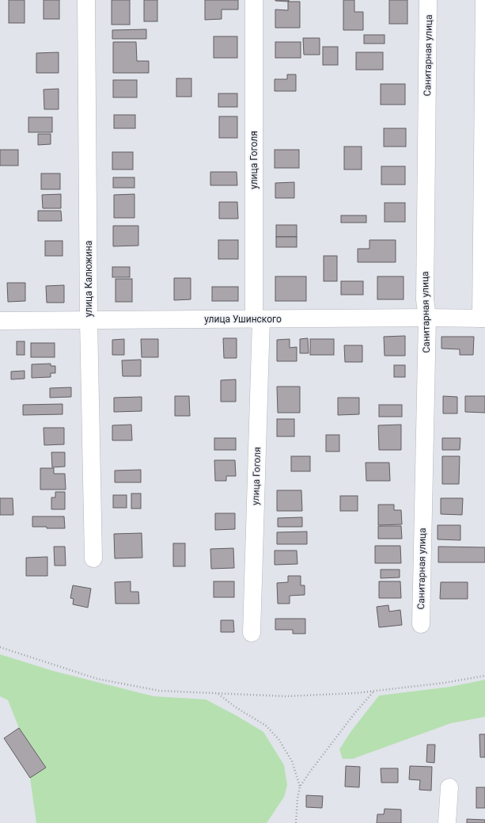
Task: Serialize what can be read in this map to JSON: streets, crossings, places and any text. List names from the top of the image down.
{
  "streets": {
    "street": [
      "Санитарная улица",
      "улица Гоголя",
      "улица Калюжина",
      "улица Ушинского"
    ]
  },
  "crossings": [
    ["Санитарная улица", "улица Ушинского"],
    ["улица Гоголя", "улица Ушинского"],
    ["улица Калюжина", "улица Ушинского"]
  ]
}
